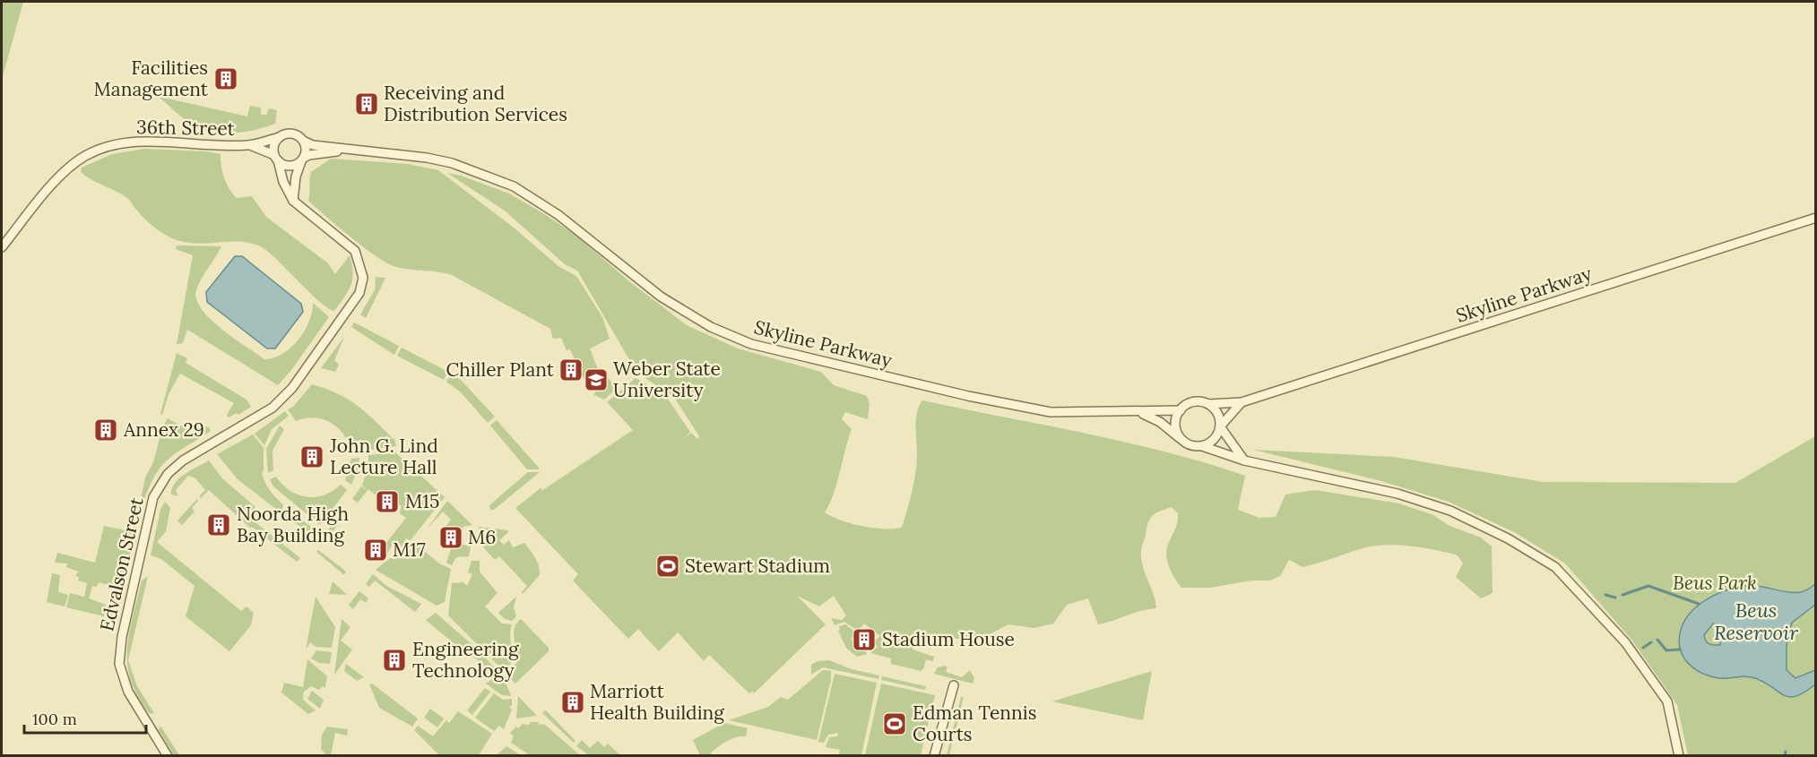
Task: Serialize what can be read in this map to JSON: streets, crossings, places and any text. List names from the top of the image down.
{
  "streets": {
    "street": ["36th Street", "Skyline Parkway", "Edvalson Street"]
  },
  "crossings": [
    ["36th Street", "Skyline Parkway"],
    ["36th Street", "Edvalson Street"],
    ["Skyline Parkway", "Edvalson Street"]
  ],
  "water": ["Beus Reservoir"],
  "parks": ["Beus Park"],
  "places": {
    "building": [
      "Facilities Management",
      "Receiving and Distribution Services",
      "Chiller Plant",
      "Annex 29",
      "John G. Lind Lecture Hall",
      "M15",
      "Noorda High Bay Building",
      "M6",
      "M17",
      "Stadium House",
      "Engineering Technology",
      "Marriott Health Building"
    ],
    "school or university": ["Weber State University"],
    "sports": ["Stewart Stadium", "Edman Tennis Courts"]
  },
  "scale_bar": "100 m"
}
